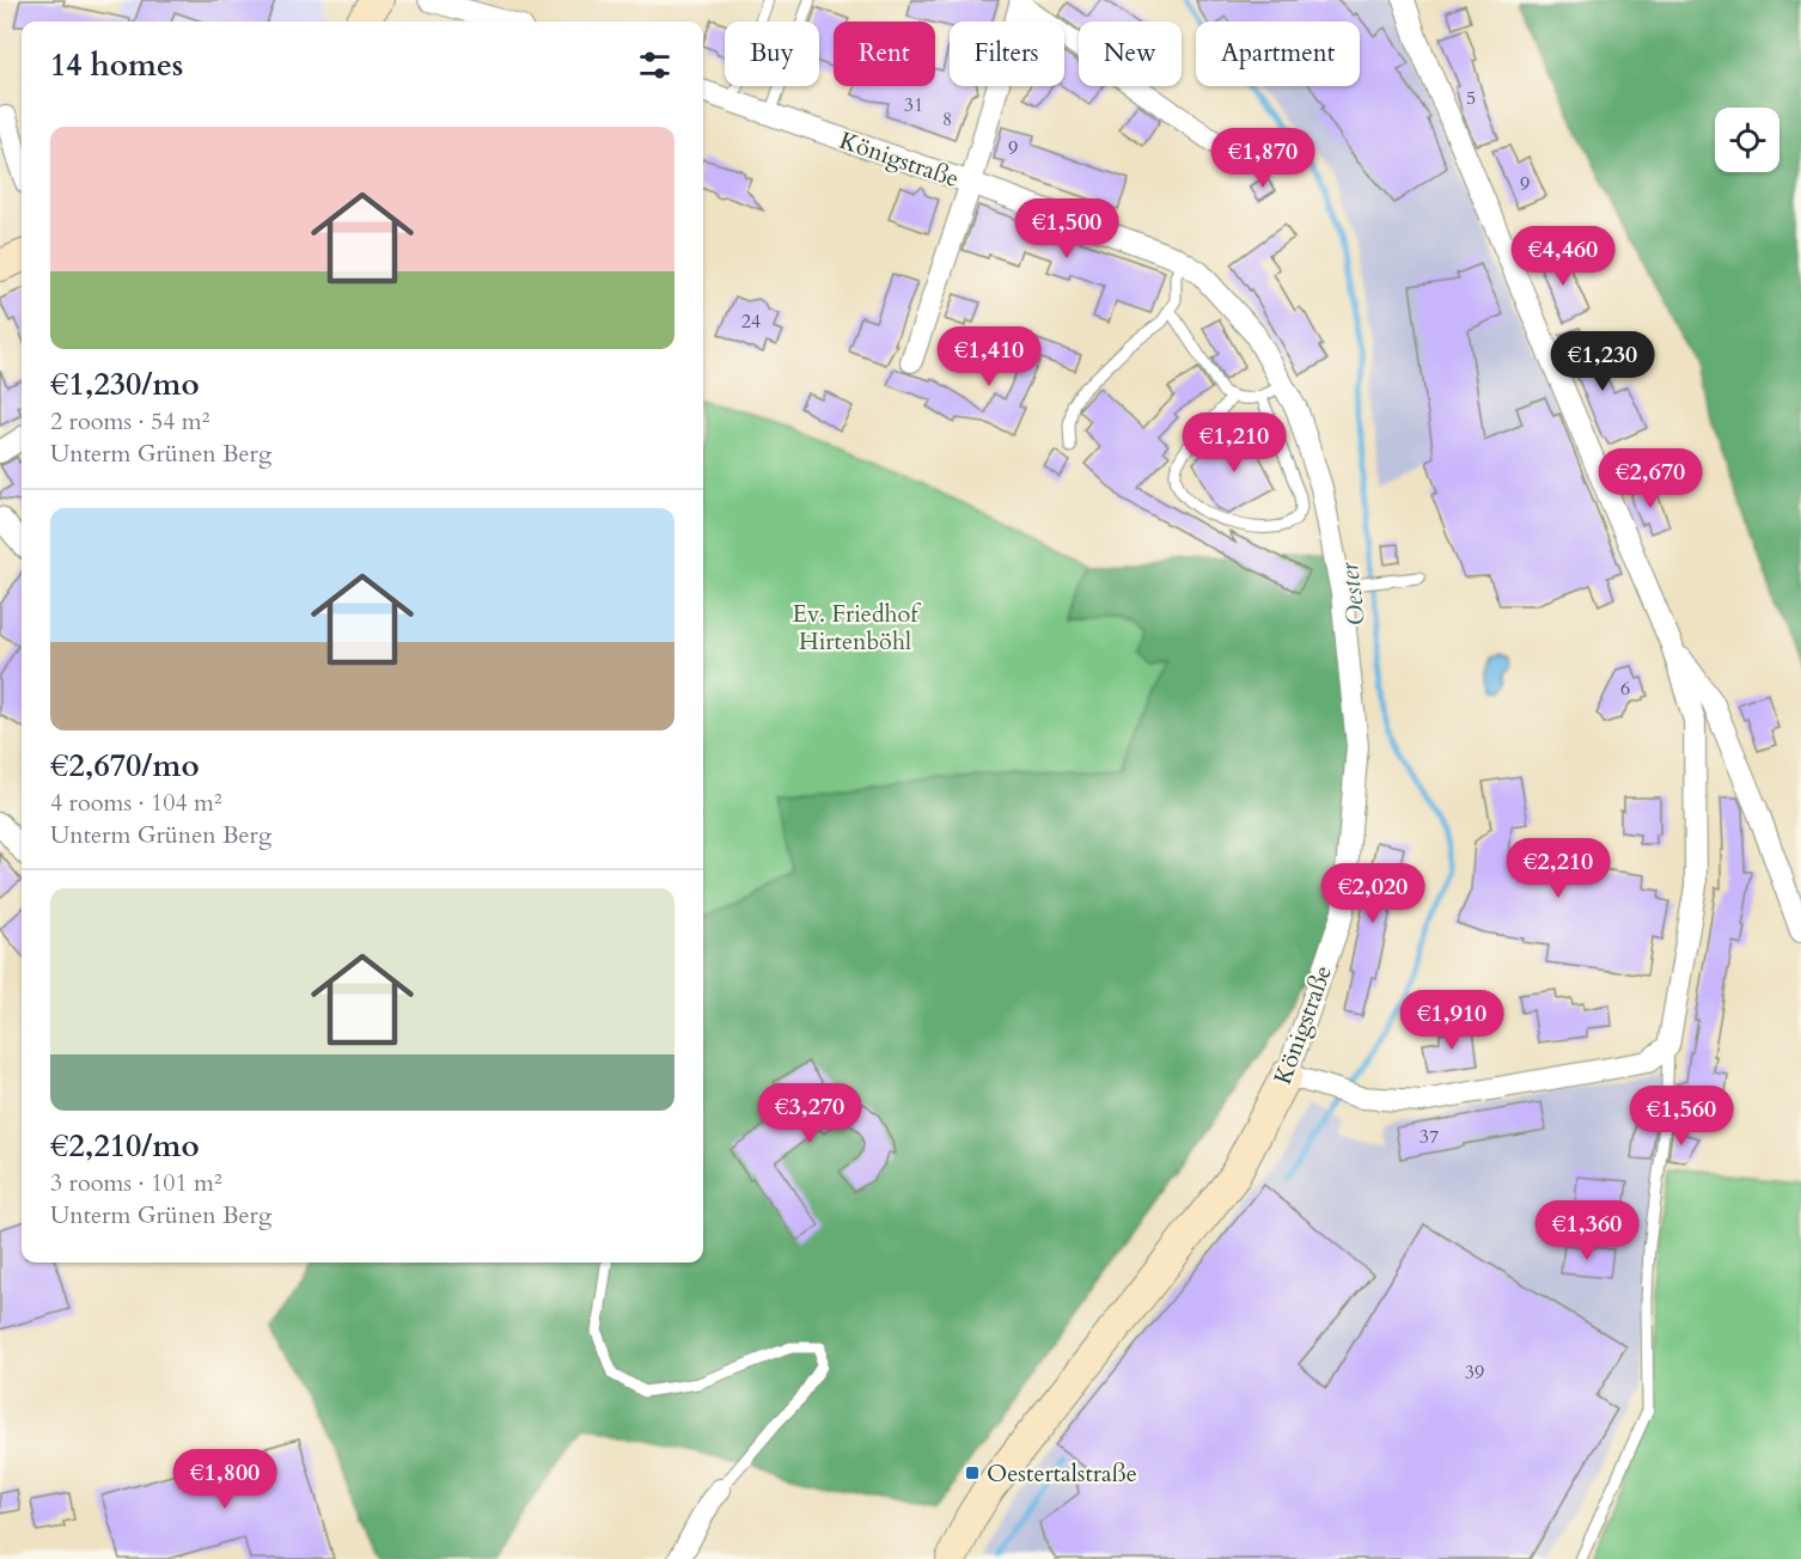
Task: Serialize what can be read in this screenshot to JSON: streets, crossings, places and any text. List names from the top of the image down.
{
  "streets": {
    "street": ["Königstraße"]
  },
  "water": ["Oester"],
  "parks": ["Ev. Friedhof Hirtenböhl"],
  "places": {
    "transit": ["Oestertalstraße"]
  },
  "house_numbers": [
    "5",
    "31",
    "8",
    "9",
    "9",
    "24",
    "6",
    "37",
    "39"
  ],
  "page": {
    "chip": [
      "Buy",
      "Rent",
      "Filters",
      "New",
      "Apartment"
    ],
    "heading": "14 homes",
    "list": [
      {
        "name": "€1,230/mo",
        "note": "2 rooms · 54 m² · Unterm Grünen Berg"
      },
      {
        "name": "€2,670/mo",
        "note": "4 rooms · 104 m² · Unterm Grünen Berg"
      },
      {
        "name": "€2,210/mo",
        "note": "3 rooms · 101 m² · Unterm Grünen Berg"
      }
    ],
    "price": [
      "€1,870",
      "€1,500",
      "€4,460",
      "€1,410",
      "€1,230",
      "€1,210",
      "€2,670",
      "€2,210",
      "€2,020",
      "€1,910",
      "€3,270",
      "€1,560",
      "€1,360",
      "€1,800"
    ]
  }
}
